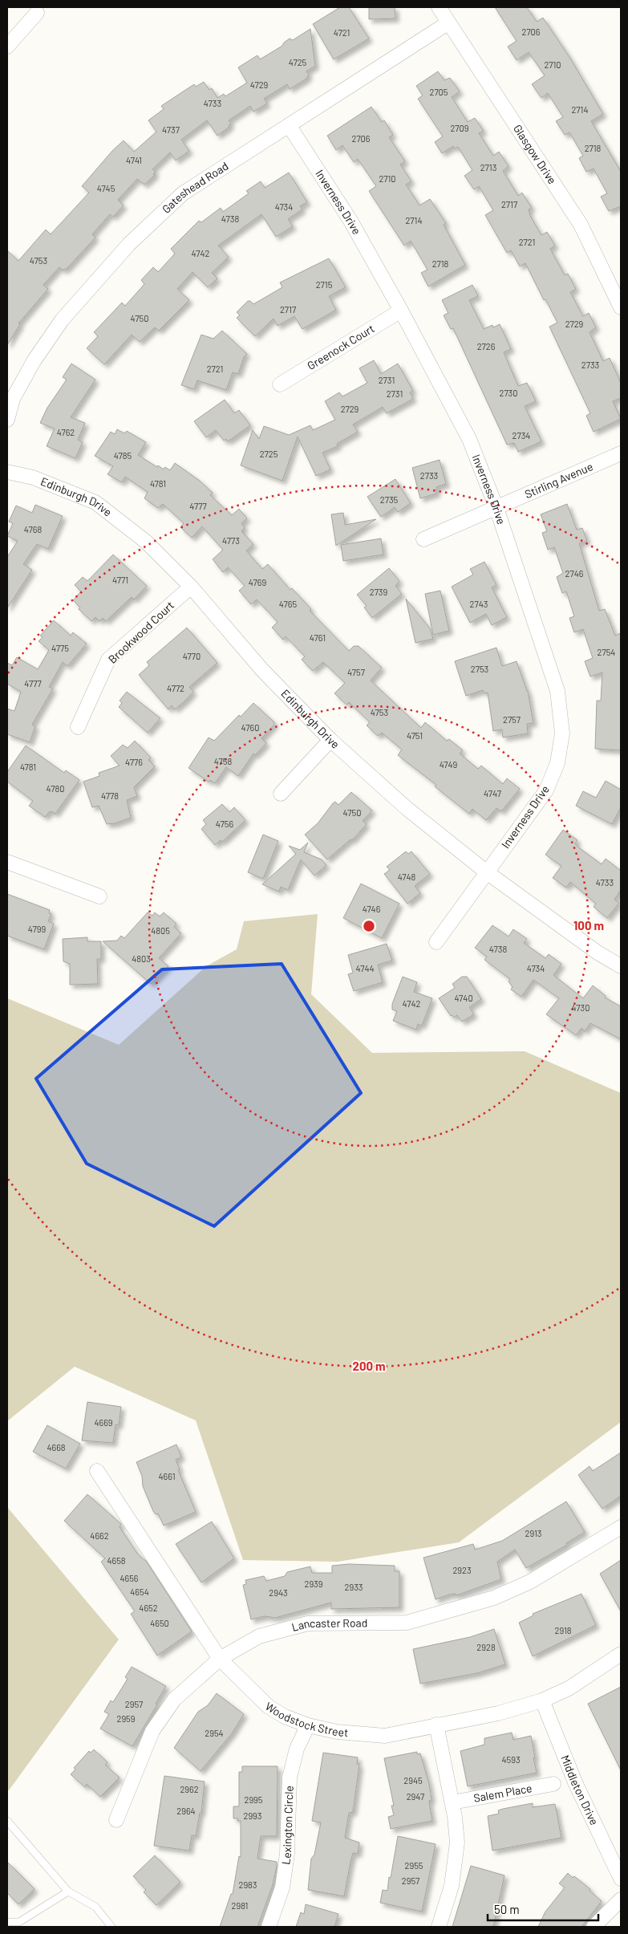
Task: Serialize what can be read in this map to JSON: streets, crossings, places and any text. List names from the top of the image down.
{
  "streets": {
    "street": [
      "Glasgow Drive",
      "Gateshead Road",
      "Inverness Drive",
      "Greenock Court",
      "Stirling Avenue",
      "Edinburgh Drive",
      "Brookwood Court",
      "Lancaster Road",
      "Woodstock Street",
      "Middleton Drive",
      "Salem Place",
      "Lexington Circle"
    ]
  },
  "crossings": [
    ["Glasgow Drive", "Gateshead Road"],
    ["Gateshead Road", "Inverness Drive"],
    ["Inverness Drive", "Greenock Court"],
    ["Inverness Drive", "Stirling Avenue"],
    ["Inverness Drive", "Edinburgh Drive"],
    ["Edinburgh Drive", "Brookwood Court"],
    ["Lancaster Road", "Woodstock Street"],
    ["Woodstock Street", "Middleton Drive"],
    ["Woodstock Street", "Lexington Circle"]
  ],
  "house_numbers": [
    "2706",
    "4721",
    "4725",
    "2710",
    "4729",
    "2705",
    "4733",
    "2714",
    "2709",
    "4737",
    "2706",
    "2718",
    "4741",
    "2713",
    "2710",
    "4745",
    "2717",
    "4734",
    "4738",
    "2714",
    "2721",
    "4742",
    "4753",
    "2718",
    "2715",
    "2717",
    "4750",
    "2729",
    "2726",
    "2733",
    "2721",
    "2731",
    "2730",
    "2731",
    "2729",
    "4762",
    "2734",
    "2725",
    "4785",
    "2733",
    "4781",
    "2735",
    "4777",
    "4768",
    "4773",
    "2746",
    "4771",
    "4769",
    "2739",
    "4765",
    "2743",
    "4761",
    "4775",
    "2754",
    "4770",
    "2753",
    "4757",
    "4777",
    "4772",
    "4753",
    "2757",
    "4760",
    "4751",
    "4758",
    "4776",
    "4749",
    "4781",
    "4780",
    "4747",
    "4778",
    "4750",
    "4756",
    "4748",
    "4733",
    "4746",
    "4799",
    "4805",
    "4738",
    "4803",
    "4744",
    "4734",
    "4740",
    "4742",
    "4730",
    "4669",
    "4668",
    "4661",
    "2913",
    "4662",
    "4658",
    "2923",
    "4656",
    "2939",
    "2933",
    "4654",
    "2943",
    "4652",
    "4650",
    "2918",
    "2928",
    "2957",
    "2959",
    "2954",
    "4593",
    "2945",
    "2962",
    "2947",
    "2995",
    "2964",
    "2993",
    "2955",
    "2957",
    "2983",
    "2981"
  ],
  "scale_bar": "50 m",
  "rings": ["100 m", "200 m"]
}
